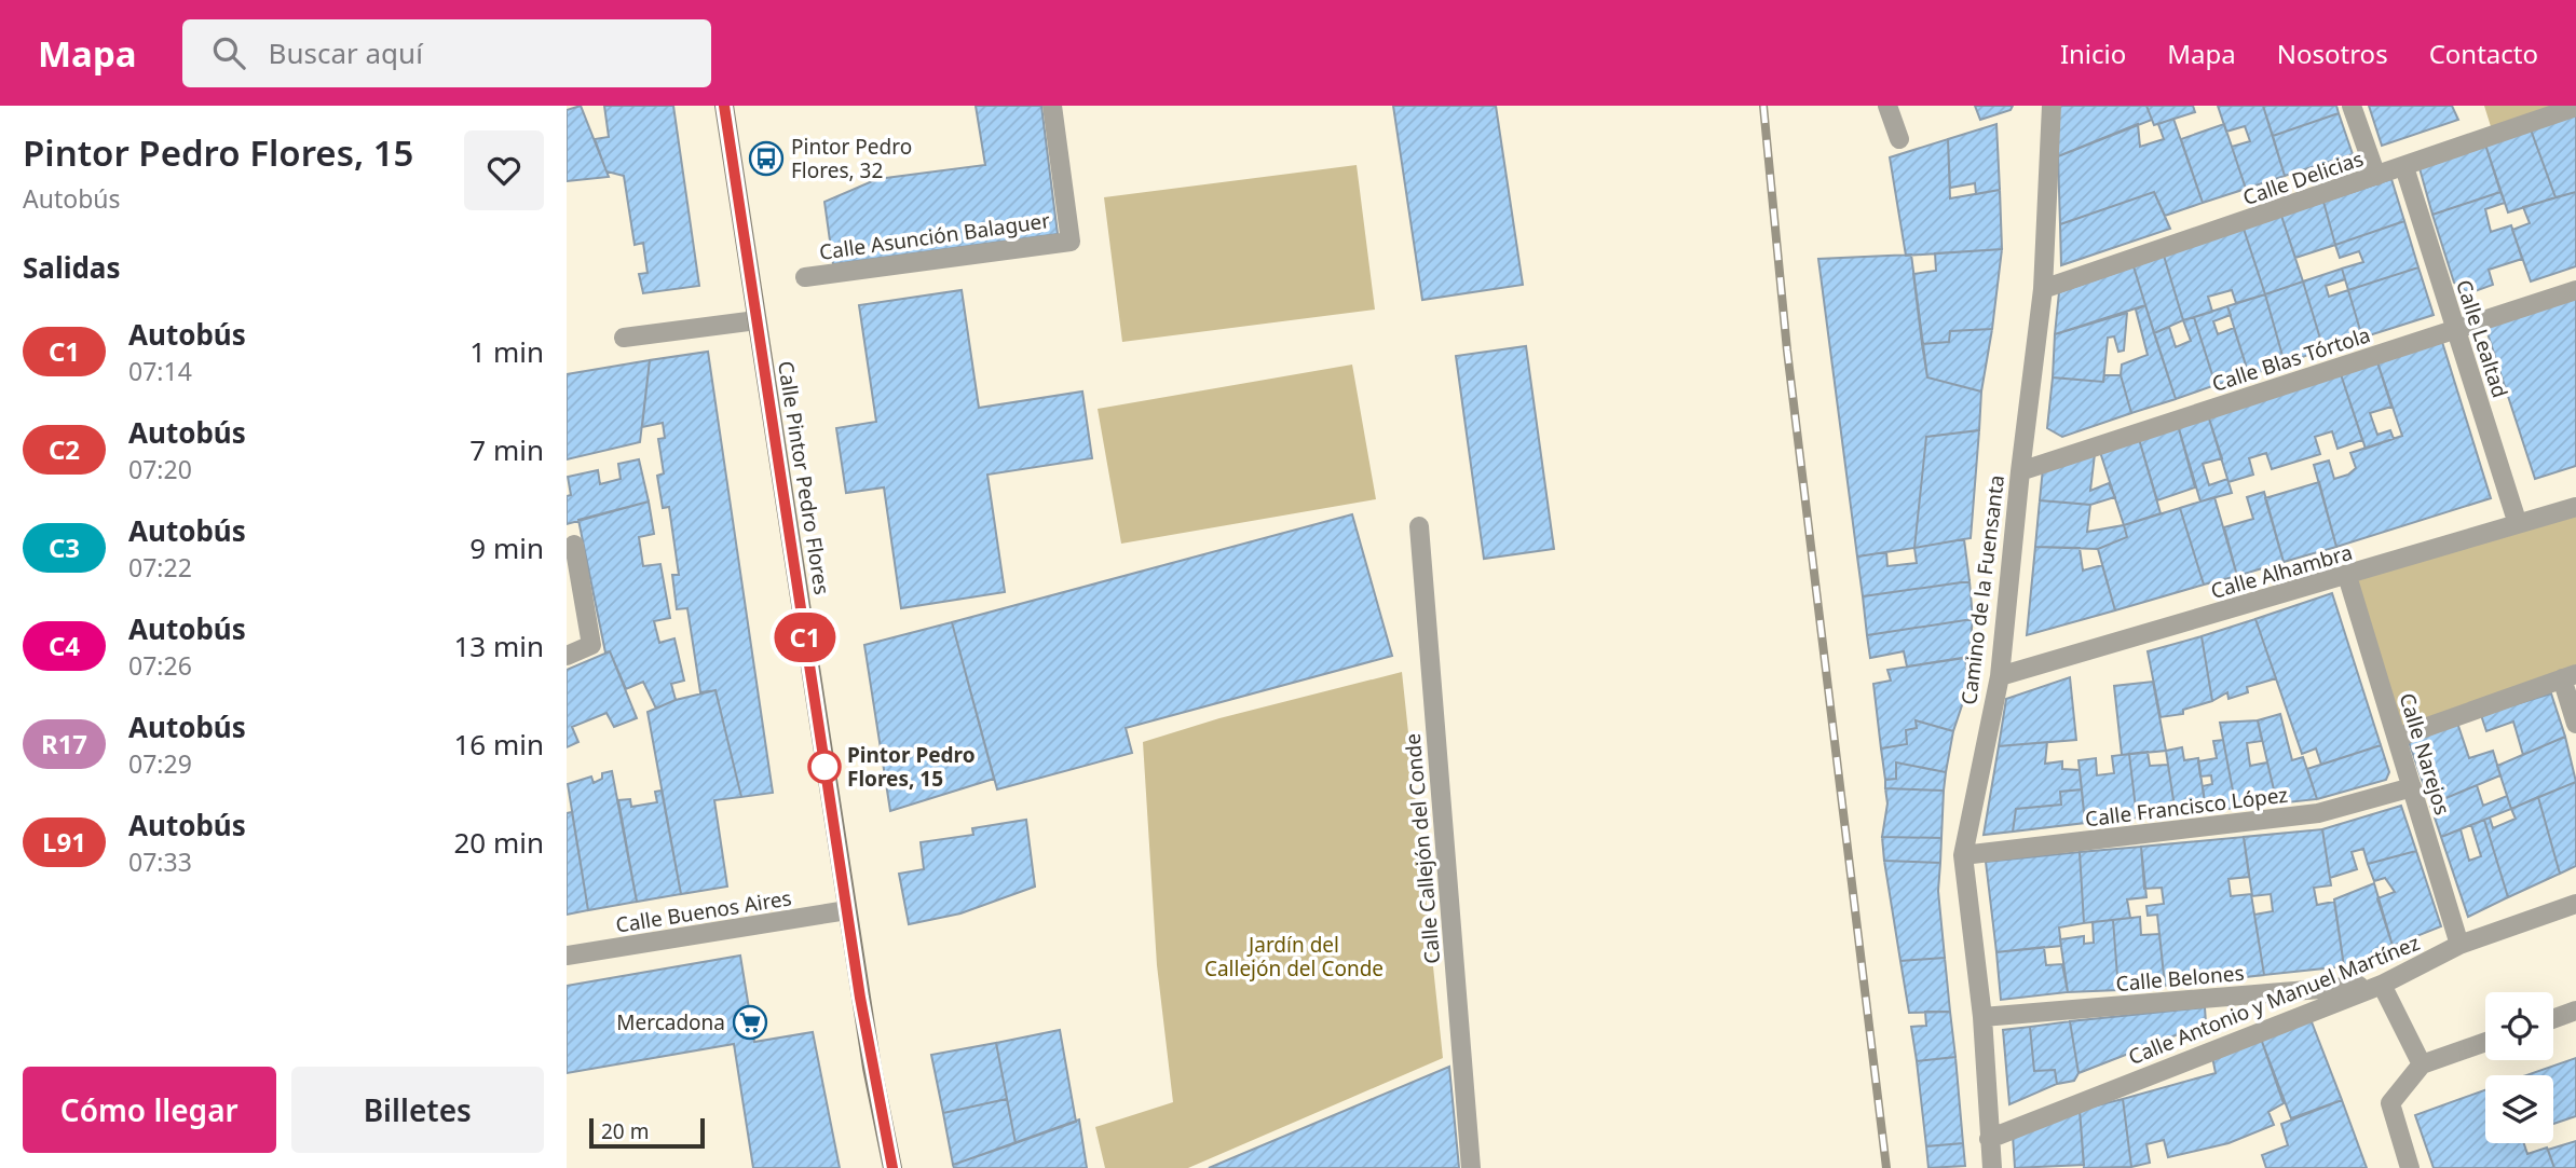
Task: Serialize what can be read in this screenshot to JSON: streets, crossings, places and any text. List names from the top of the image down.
{
  "streets": {
    "main road": ["Calle Pintor Pedro Flores"],
    "street": [
      "Calle Delicias",
      "Calle Asunción Balaguer",
      "Calle Lealtad",
      "Calle Blas Tórtola",
      "Calle Alhambra",
      "Camino de la Fuensanta",
      "Calle Narejos",
      "Calle Francisco López",
      "Calle Callejón del Conde",
      "Calle Buenos Aires",
      "Calle Belones",
      "Calle Antonio y Manuel Martínez"
    ]
  },
  "crossings": [
    ["Calle Delicias", "Calle Lealtad"],
    ["Calle Delicias", "Camino de la Fuensanta"],
    ["Calle Lealtad", "Calle Blas Tórtola"],
    ["Calle Lealtad", "Calle Alhambra"],
    ["Calle Blas Tórtola", "Camino de la Fuensanta"],
    ["Calle Pintor Pedro Flores", "Calle Buenos Aires"],
    ["Calle Alhambra", "Camino de la Fuensanta"],
    ["Calle Alhambra", "Calle Narejos"],
    ["Camino de la Fuensanta", "Calle Francisco López"],
    ["Camino de la Fuensanta", "Calle Belones"],
    ["Camino de la Fuensanta", "Calle Antonio y Manuel Martínez"],
    ["Calle Narejos", "Calle Francisco López"],
    ["Calle Narejos", "Calle Antonio y Manuel Martínez"],
    ["Calle Belones", "Calle Antonio y Manuel Martínez"]
  ],
  "parks": ["Jardín del Callejón del Conde"],
  "places": {
    "bus stop": ["Pintor Pedro Flores, 32"],
    "other": ["Pintor Pedro Flores, 15"],
    "supermarket": ["Mercadona"]
  },
  "lines": ["bus line C1"],
  "scale_bar": "20 m",
  "page": {
    "header": "Mapa",
    "search": "Buscar aquí",
    "nav": [
      "Inicio",
      "Mapa",
      "Nosotros",
      "Contacto"
    ],
    "heading": [
      ["Pintor Pedro Flores, 15", "Autobús"],
      "Salidas"
    ],
    "on_map": "C1",
    "list": [
      {
        "mark": "C1",
        "name": "Autobús",
        "note": "07:14",
        "value": "1 min"
      },
      {
        "mark": "C2",
        "name": "Autobús",
        "note": "07:20",
        "value": "7 min"
      },
      {
        "mark": "C3",
        "name": "Autobús",
        "note": "07:22",
        "value": "9 min"
      },
      {
        "mark": "C4",
        "name": "Autobús",
        "note": "07:26",
        "value": "13 min"
      },
      {
        "mark": "R17",
        "name": "Autobús",
        "note": "07:29",
        "value": "16 min"
      },
      {
        "mark": "L91",
        "name": "Autobús",
        "note": "07:33",
        "value": "20 min"
      }
    ],
    "buttons": ["Cómo llegar", "Billetes"],
    "scale": "20 m"
  }
}
